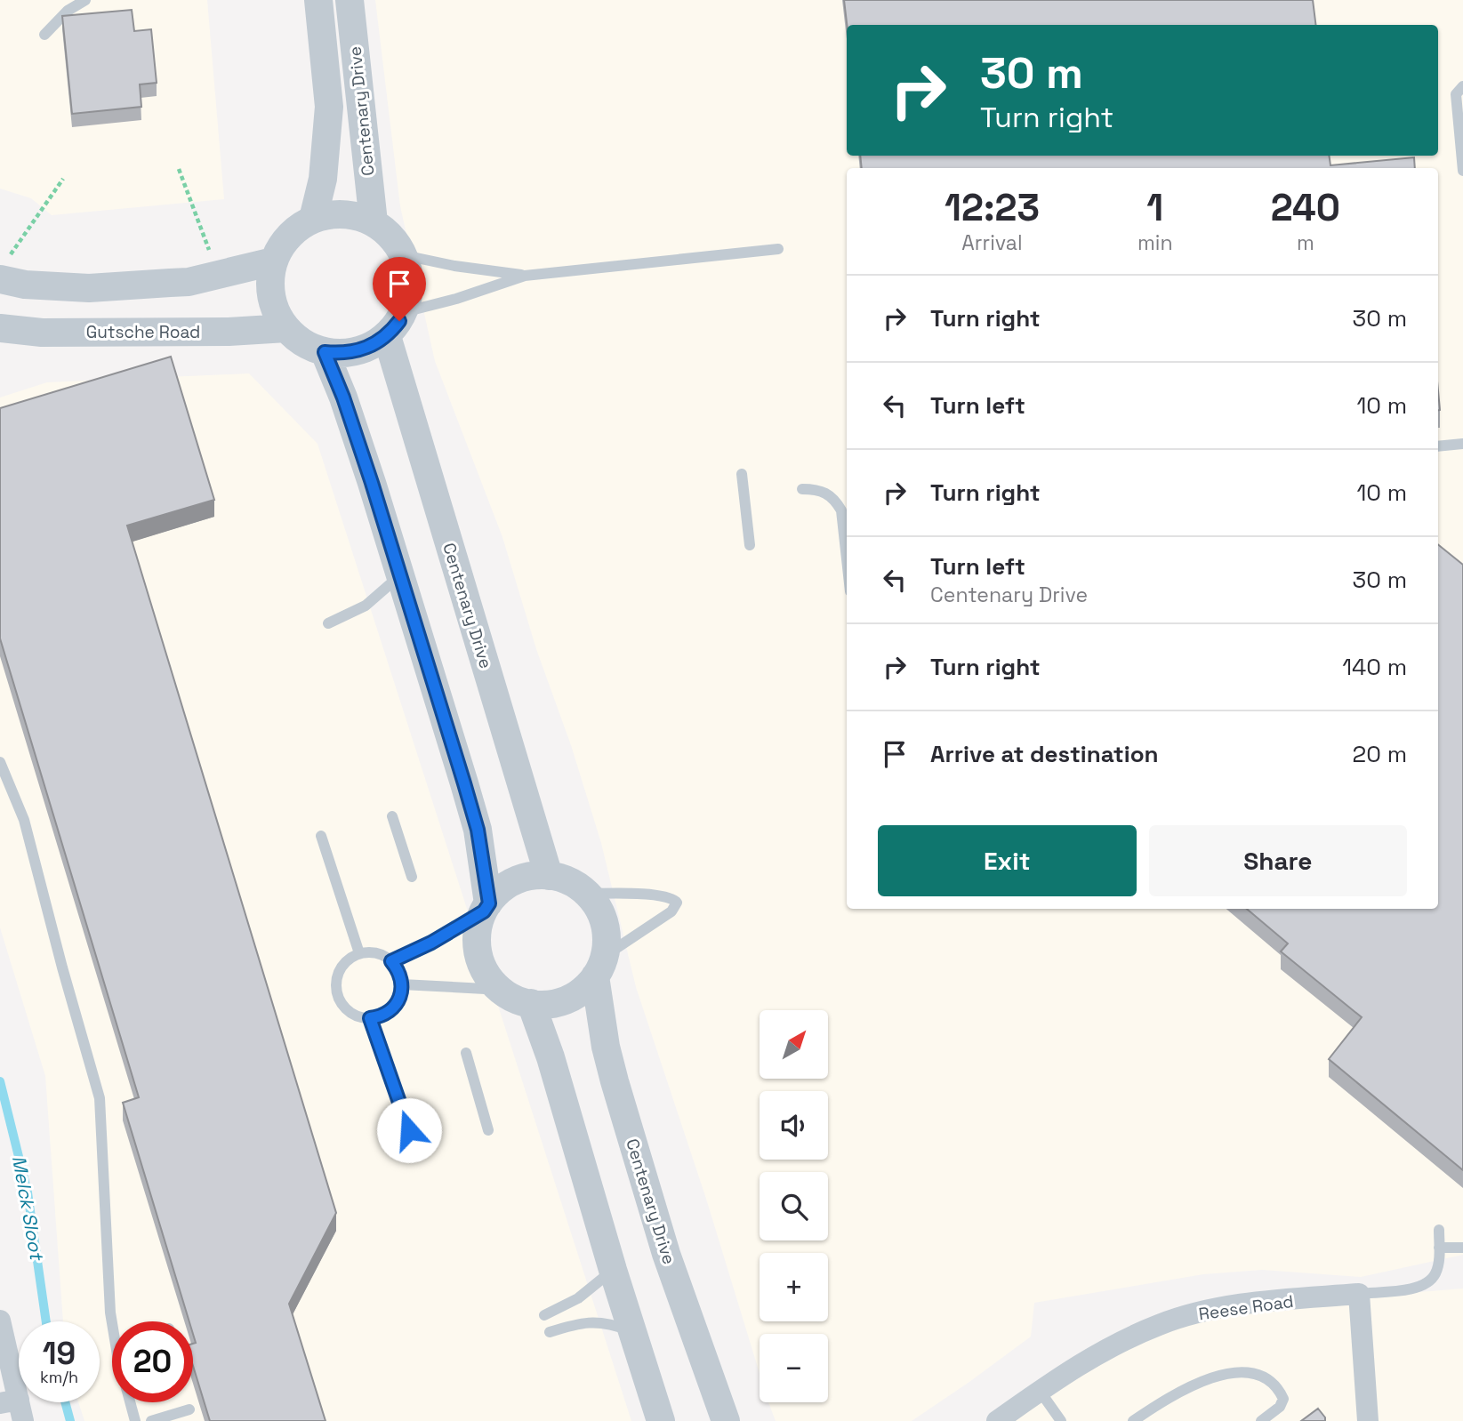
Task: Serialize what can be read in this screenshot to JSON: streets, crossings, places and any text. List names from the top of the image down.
{
  "streets": {
    "street": ["Centenary Drive", "Gutsche Road", "Reese Road"]
  },
  "crossings": [
    ["Centenary Drive", "Gutsche Road"]
  ],
  "water": ["Melck Sloot"],
  "north": "top right",
  "page": {
    "turn": ["30 m", "Turn right"],
    "eta": [
      "12:23",
      "Arrival",
      "1",
      "min",
      "240",
      "m"
    ],
    "list": [
      {
        "name": "Turn right",
        "value": "30 m"
      },
      {
        "name": "Turn left",
        "value": "10 m"
      },
      {
        "name": "Turn right",
        "value": "10 m"
      },
      {
        "name": "Turn left",
        "note": "Centenary Drive",
        "value": "30 m"
      },
      {
        "name": "Turn right",
        "value": "140 m"
      },
      {
        "name": "Arrive at destination",
        "value": "20 m"
      }
    ],
    "buttons": ["Exit", "Share"],
    "map_buttons": ["+", "−"],
    "speed": "19 km/h",
    "limit": "20"
  }
}
